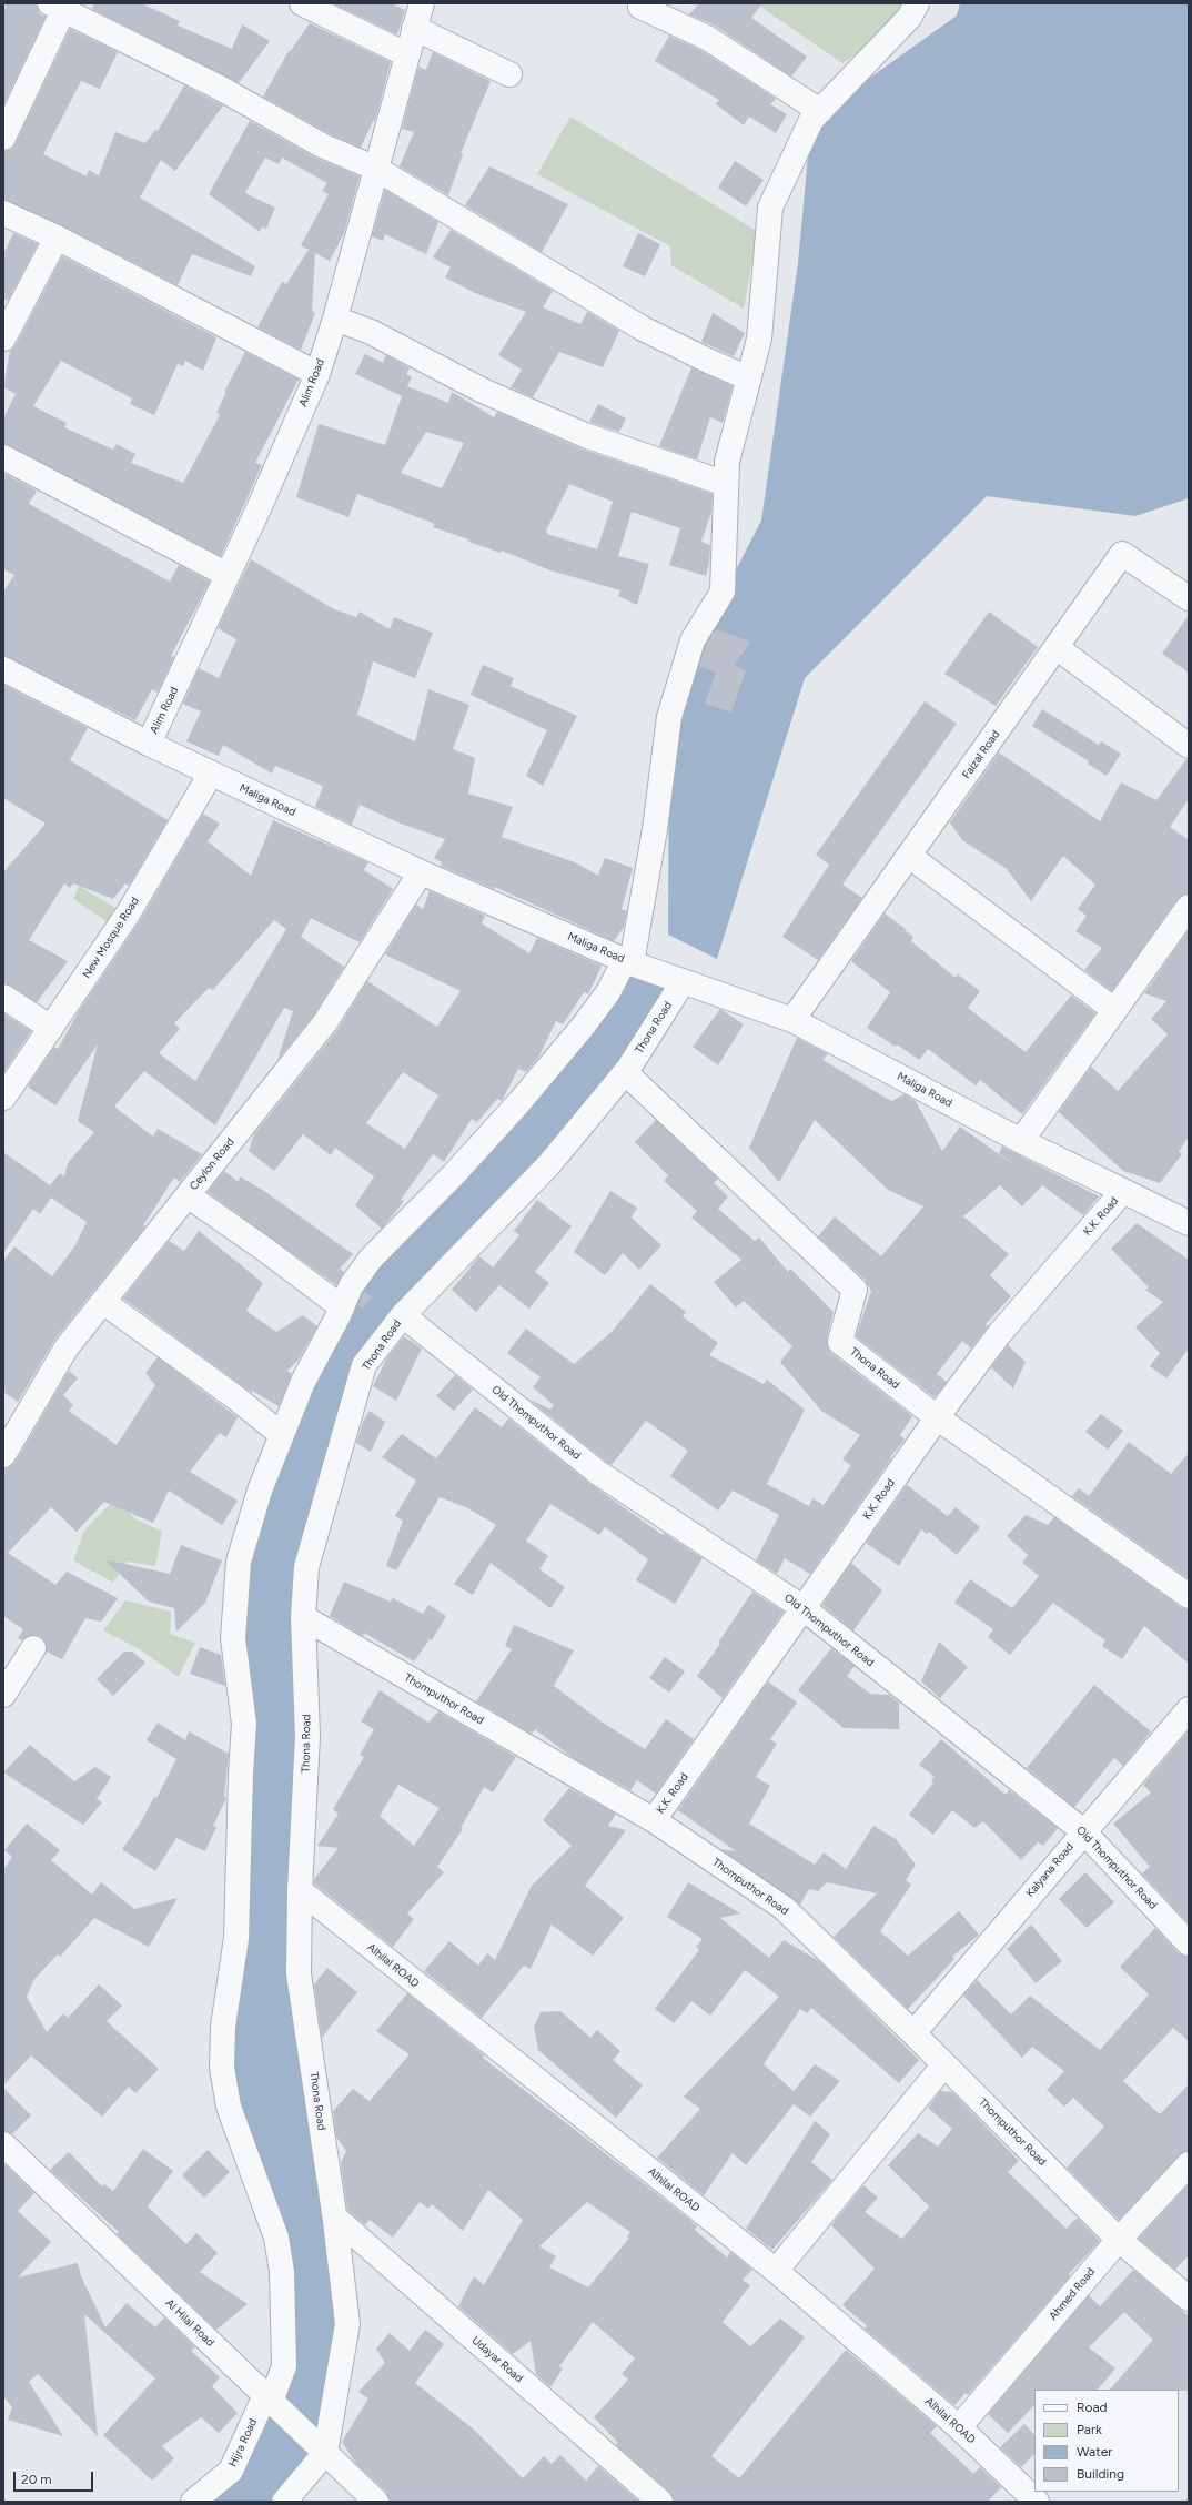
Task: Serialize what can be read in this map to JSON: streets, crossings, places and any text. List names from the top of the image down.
{
  "streets": {
    "street": [
      "Alim Road",
      "Faizal Road",
      "Maliga Road",
      "New Mosque Road",
      "Thona Road",
      "Ceylon Road",
      "K.K. Road",
      "Old Thomputhor Road",
      "Thomputhor Road",
      "Kalyana Road",
      "Alhilal ROAD",
      "Ahmed Road",
      "Al Hilal Road",
      "Udayar Road",
      "Hijra Road"
    ]
  },
  "crossings": [
    ["Alim Road", "Maliga Road"],
    ["Faizal Road", "Maliga Road"],
    ["Maliga Road", "New Mosque Road"],
    ["Maliga Road", "Thona Road"],
    ["Maliga Road", "Ceylon Road"],
    ["Maliga Road", "K.K. Road"],
    ["Maliga Road", "Hijra Road"],
    ["Thona Road", "K.K. Road"],
    ["Thona Road", "Old Thomputhor Road"],
    ["Thona Road", "Thomputhor Road"],
    ["Thona Road", "Alhilal ROAD"],
    ["Thona Road", "Al Hilal Road"],
    ["Thona Road", "Udayar Road"],
    ["K.K. Road", "Old Thomputhor Road"],
    ["K.K. Road", "Thomputhor Road"],
    ["Old Thomputhor Road", "Kalyana Road"],
    ["Thomputhor Road", "Kalyana Road"],
    ["Thomputhor Road", "Ahmed Road"],
    ["Alhilal ROAD", "Ahmed Road"],
    ["Al Hilal Road", "Hijra Road"]
  ],
  "legend": [
    "Road",
    "Park",
    "Water",
    "Building"
  ],
  "scale_bar": "20 m"
}
